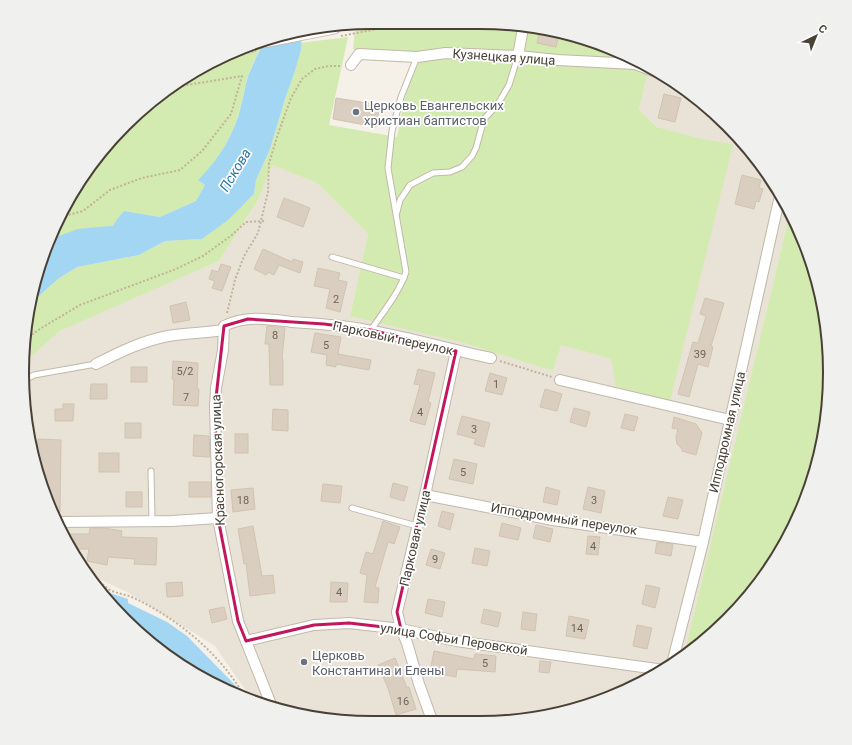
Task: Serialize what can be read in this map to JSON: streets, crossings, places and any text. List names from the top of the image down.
{
  "streets": {
    "street": [
      "Кузнецкая улица",
      "Парковый переулок",
      "Ипподромная улица",
      "Красногорская улица",
      "Ипподромный переулок",
      "Парковая улица",
      "улица Софьи Перовской"
    ]
  },
  "crossings": [
    ["Парковый переулок", "Красногорская улица"],
    ["Парковый переулок", "Парковая улица"],
    ["Ипподромная улица", "Ипподромный переулок"],
    ["Красногорская улица", "улица Софьи Перовской"],
    ["Ипподромный переулок", "Парковая улица"],
    ["Парковая улица", "улица Софьи Перовской"]
  ],
  "water": ["Пскова"],
  "places": ["Церковь Евангельских христиан баптистов", "Церковь Константина и Елены"],
  "house_numbers": [
    "2",
    "8",
    "5",
    "39",
    "5/2",
    "1",
    "7",
    "4",
    "3",
    "5",
    "18",
    "3",
    "4",
    "9",
    "4",
    "14",
    "5",
    "16"
  ],
  "north": "top right"
}
